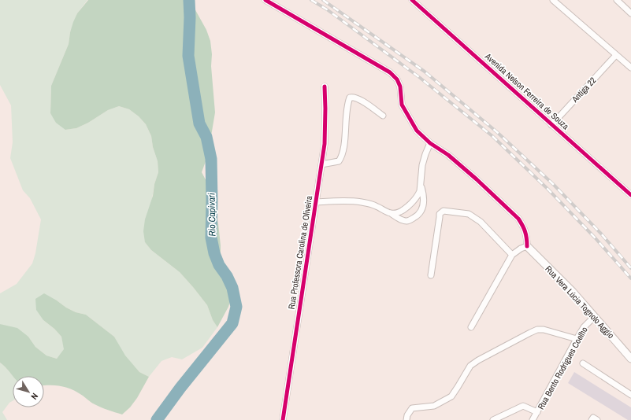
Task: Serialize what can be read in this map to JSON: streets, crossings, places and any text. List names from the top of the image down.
{
  "streets": {
    "street": [
      "Antiga 22",
      "Avenida Nelson Ferreira de Souza",
      "Rua Professora Carolina de Oliveira",
      "Rua Vera Lúcia Tognolo Aggio",
      "Rua Bento Rodrigues Coelho"
    ]
  },
  "crossings": [
    ["Antiga 22", "Avenida Nelson Ferreira de Souza"],
    ["Rua Vera Lúcia Tognolo Aggio", "Rua Bento Rodrigues Coelho"]
  ],
  "water": ["Rio Capivari"],
  "north": "bottom right"
}
